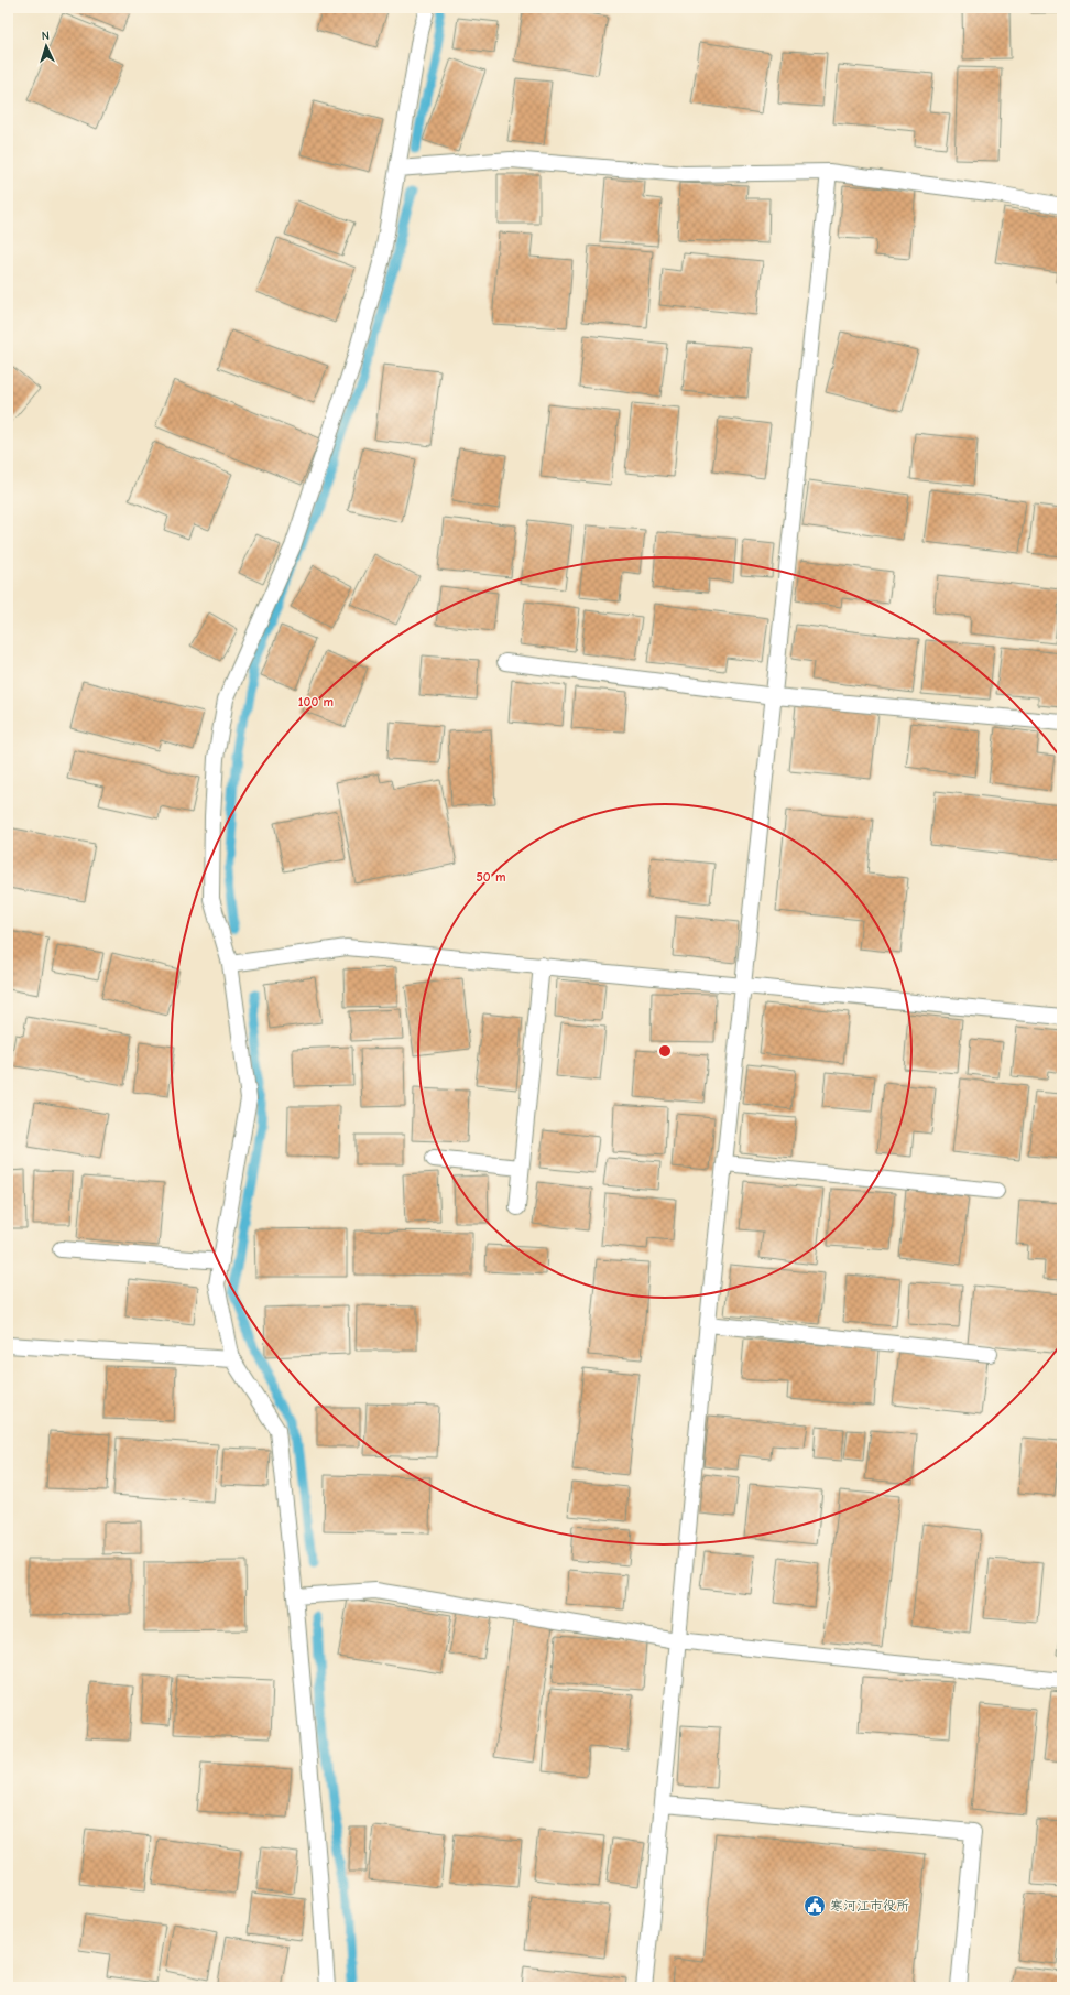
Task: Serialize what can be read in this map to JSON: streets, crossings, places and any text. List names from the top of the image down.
{
  "places": {
    "public building": ["寒河江市役所"]
  },
  "north": "top",
  "rings": ["100 m", "50 m"]
}
